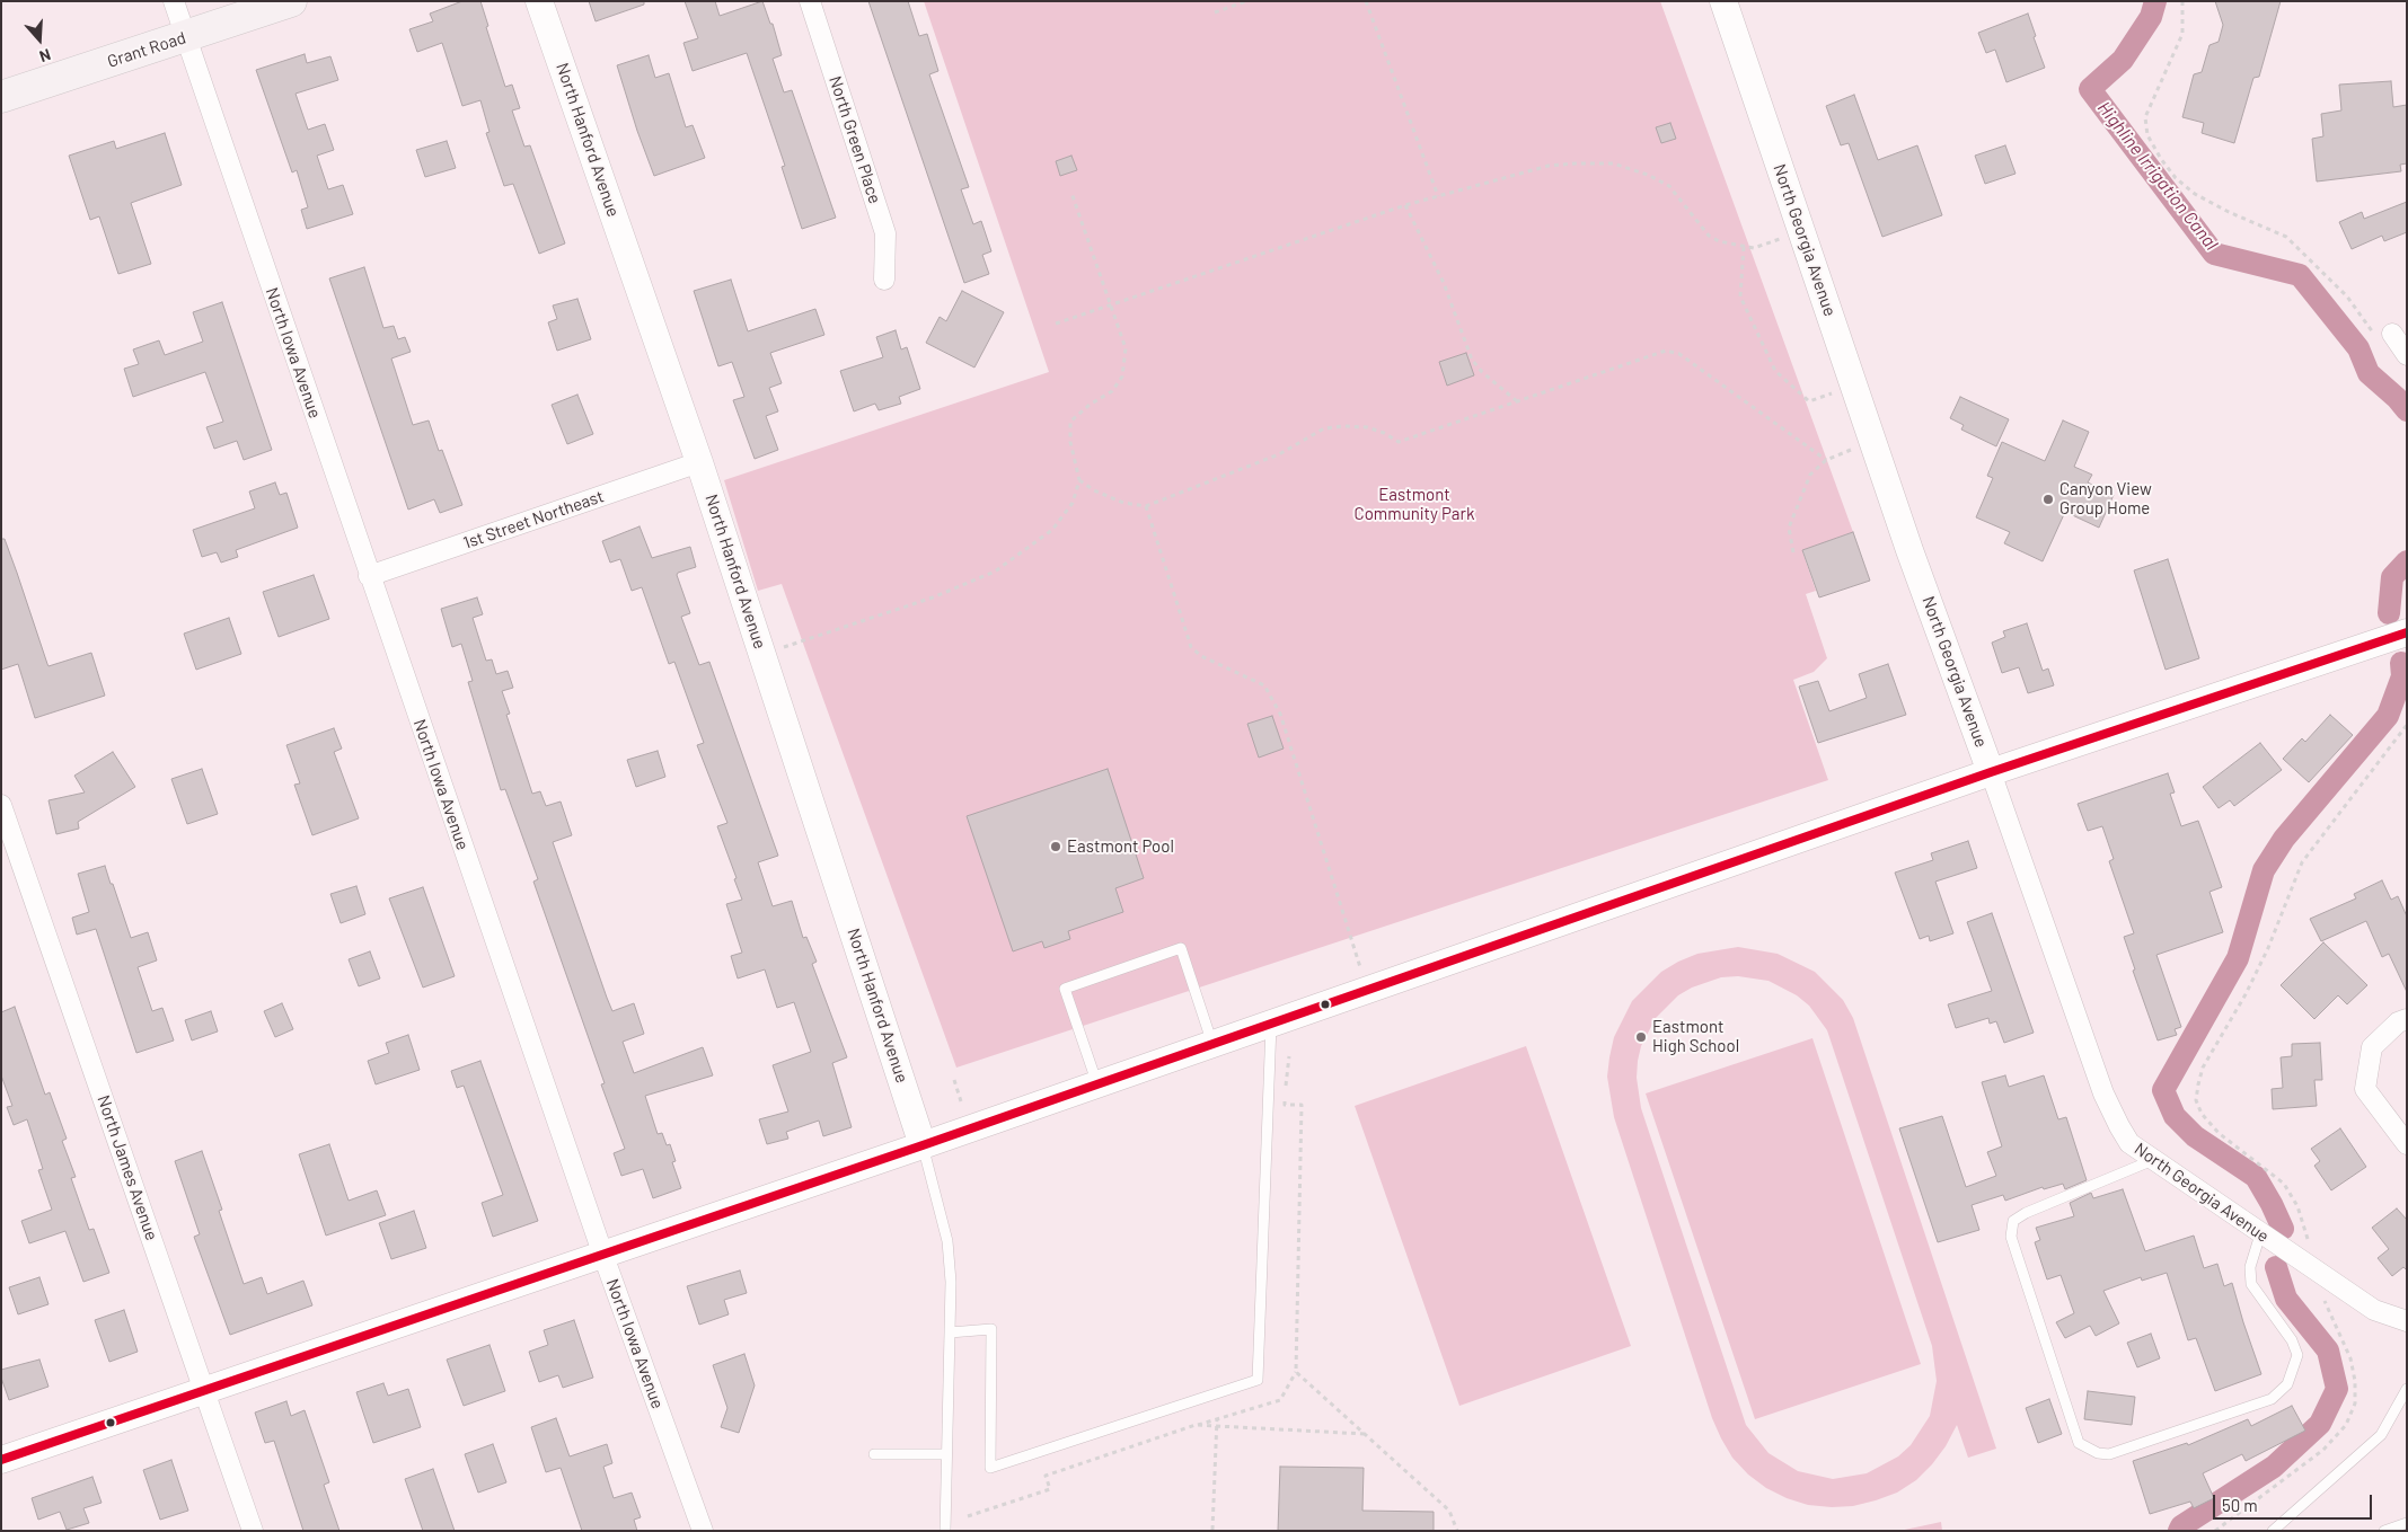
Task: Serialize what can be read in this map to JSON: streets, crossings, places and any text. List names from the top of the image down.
{
  "streets": {
    "main road": ["Grant Road"],
    "street": [
      "North Hanford Avenue",
      "North Green Place",
      "North Georgia Avenue",
      "North Iowa Avenue",
      "1st Street Northeast",
      "North James Avenue"
    ]
  },
  "crossings": [
    ["Grant Road", "North Iowa Avenue"],
    ["North Hanford Avenue", "1st Street Northeast"],
    ["North Iowa Avenue", "1st Street Northeast"]
  ],
  "water": ["Highline Irrigation Canal"],
  "parks": ["Eastmont Community Park"],
  "places": ["Canyon View Group Home", "Eastmont Pool", "Eastmont High School"],
  "scale_bar": "50 m",
  "north": "bottom"
}
